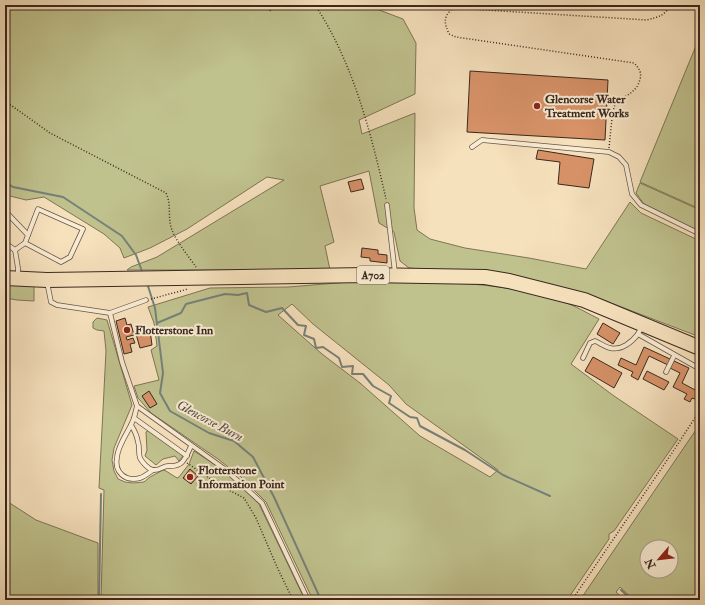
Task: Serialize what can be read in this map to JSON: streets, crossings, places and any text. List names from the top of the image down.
{
  "streets": {
    "highway": ["A702"]
  },
  "water": ["Glencorse Burn"],
  "places": ["Glencorse Water Treatment Works", "Flotterstone Inn", "Flotterstone Information Point"],
  "north": "bottom left"
}
